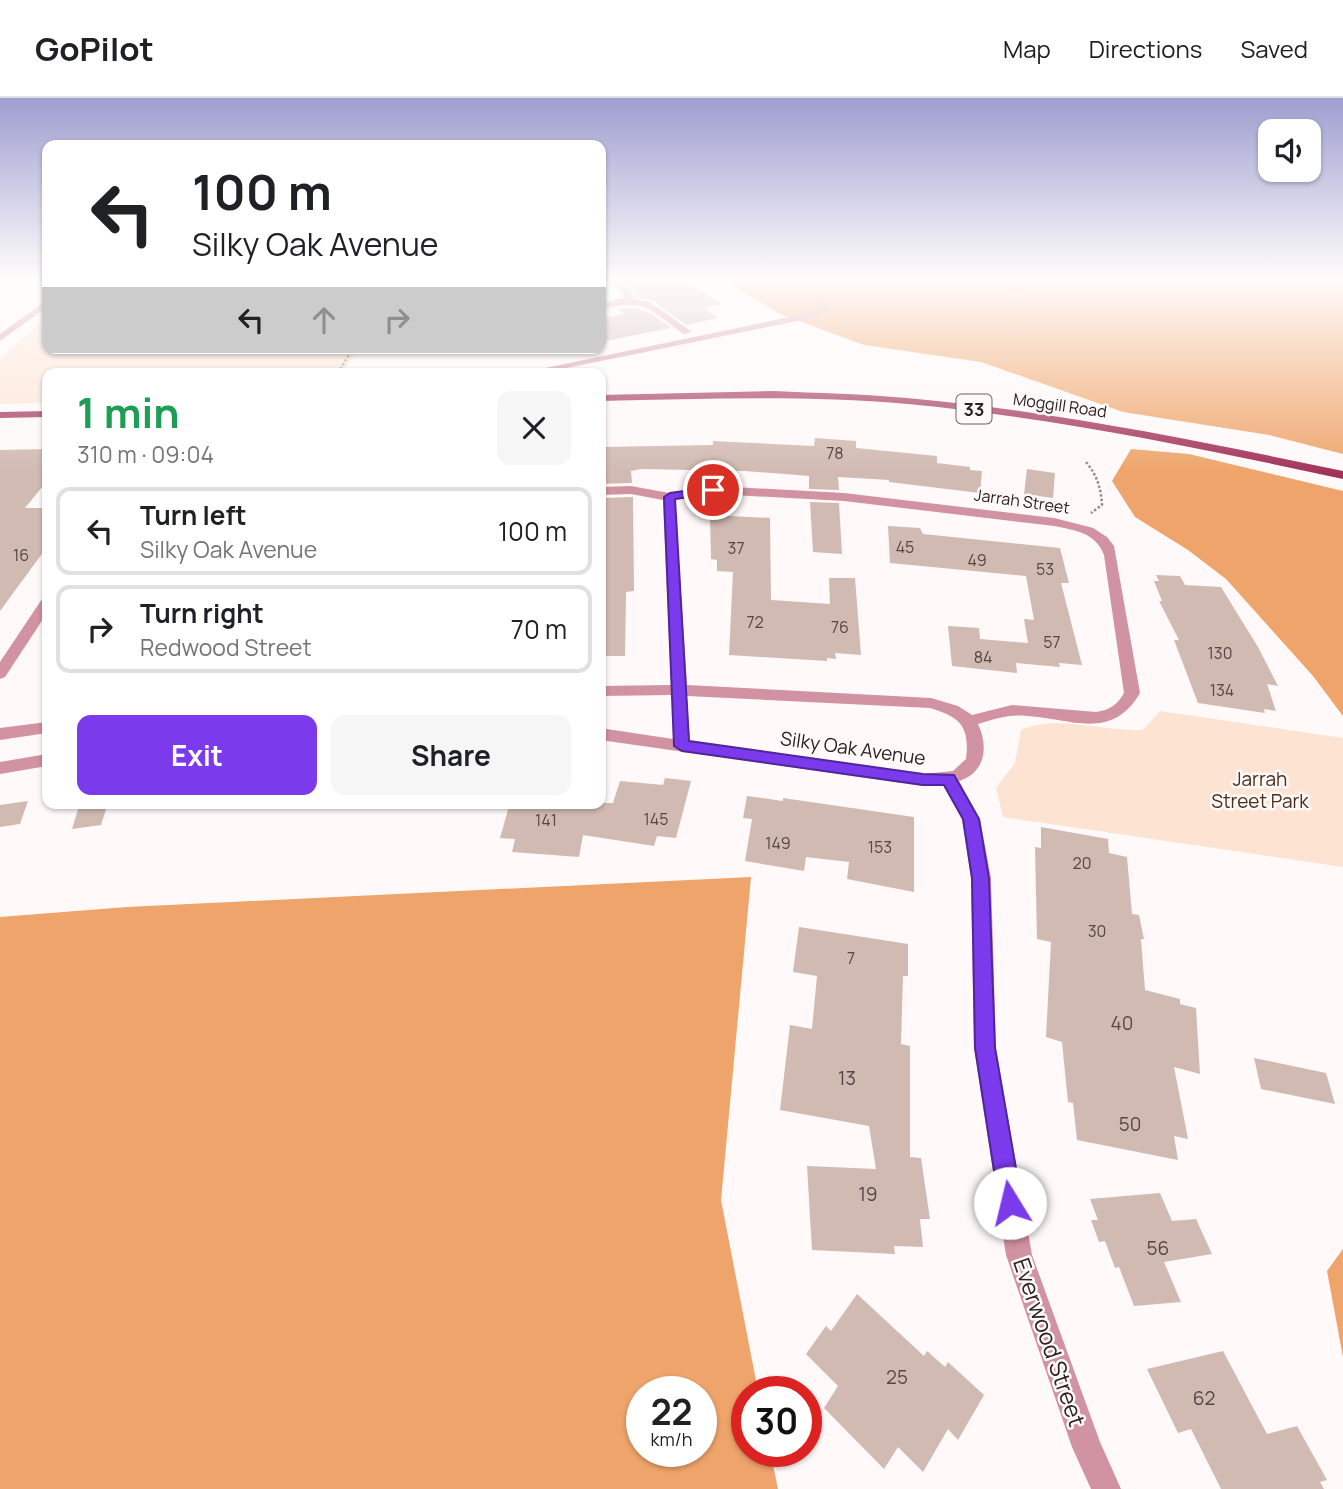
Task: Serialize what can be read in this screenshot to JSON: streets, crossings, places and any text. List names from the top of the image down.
{
  "streets": {
    "main road": ["Moggill Road", "33"],
    "street": ["Jarrah Street", "Silky Oak Avenue", "Everwood Street"]
  },
  "crossings": [
    ["Jarrah Street", "Silky Oak Avenue"],
    ["Silky Oak Avenue", "Everwood Street"]
  ],
  "parks": ["Jarrah Street Park"],
  "house_numbers": [
    "78",
    "45",
    "37",
    "16",
    "49",
    "53",
    "72",
    "76",
    "57",
    "130",
    "84",
    "134",
    "145",
    "141",
    "149",
    "153",
    "20",
    "30",
    "7",
    "40",
    "13",
    "50",
    "19",
    "56",
    "25",
    "62"
  ],
  "page": {
    "header": "GoPilot",
    "nav": ["Map", "Directions", "Saved"],
    "turn": ["100 m", "Silky Oak Avenue"],
    "heading": ["1 min", "310 m · 09:04"],
    "list": [
      {
        "name": "Turn left",
        "note": "Silky Oak Avenue",
        "value": "100 m"
      },
      {
        "name": "Turn right",
        "note": "Redwood Street",
        "value": "70 m"
      }
    ],
    "buttons": ["Exit", "Share"],
    "speed": "22 km/h",
    "limit": "30"
  }
}
